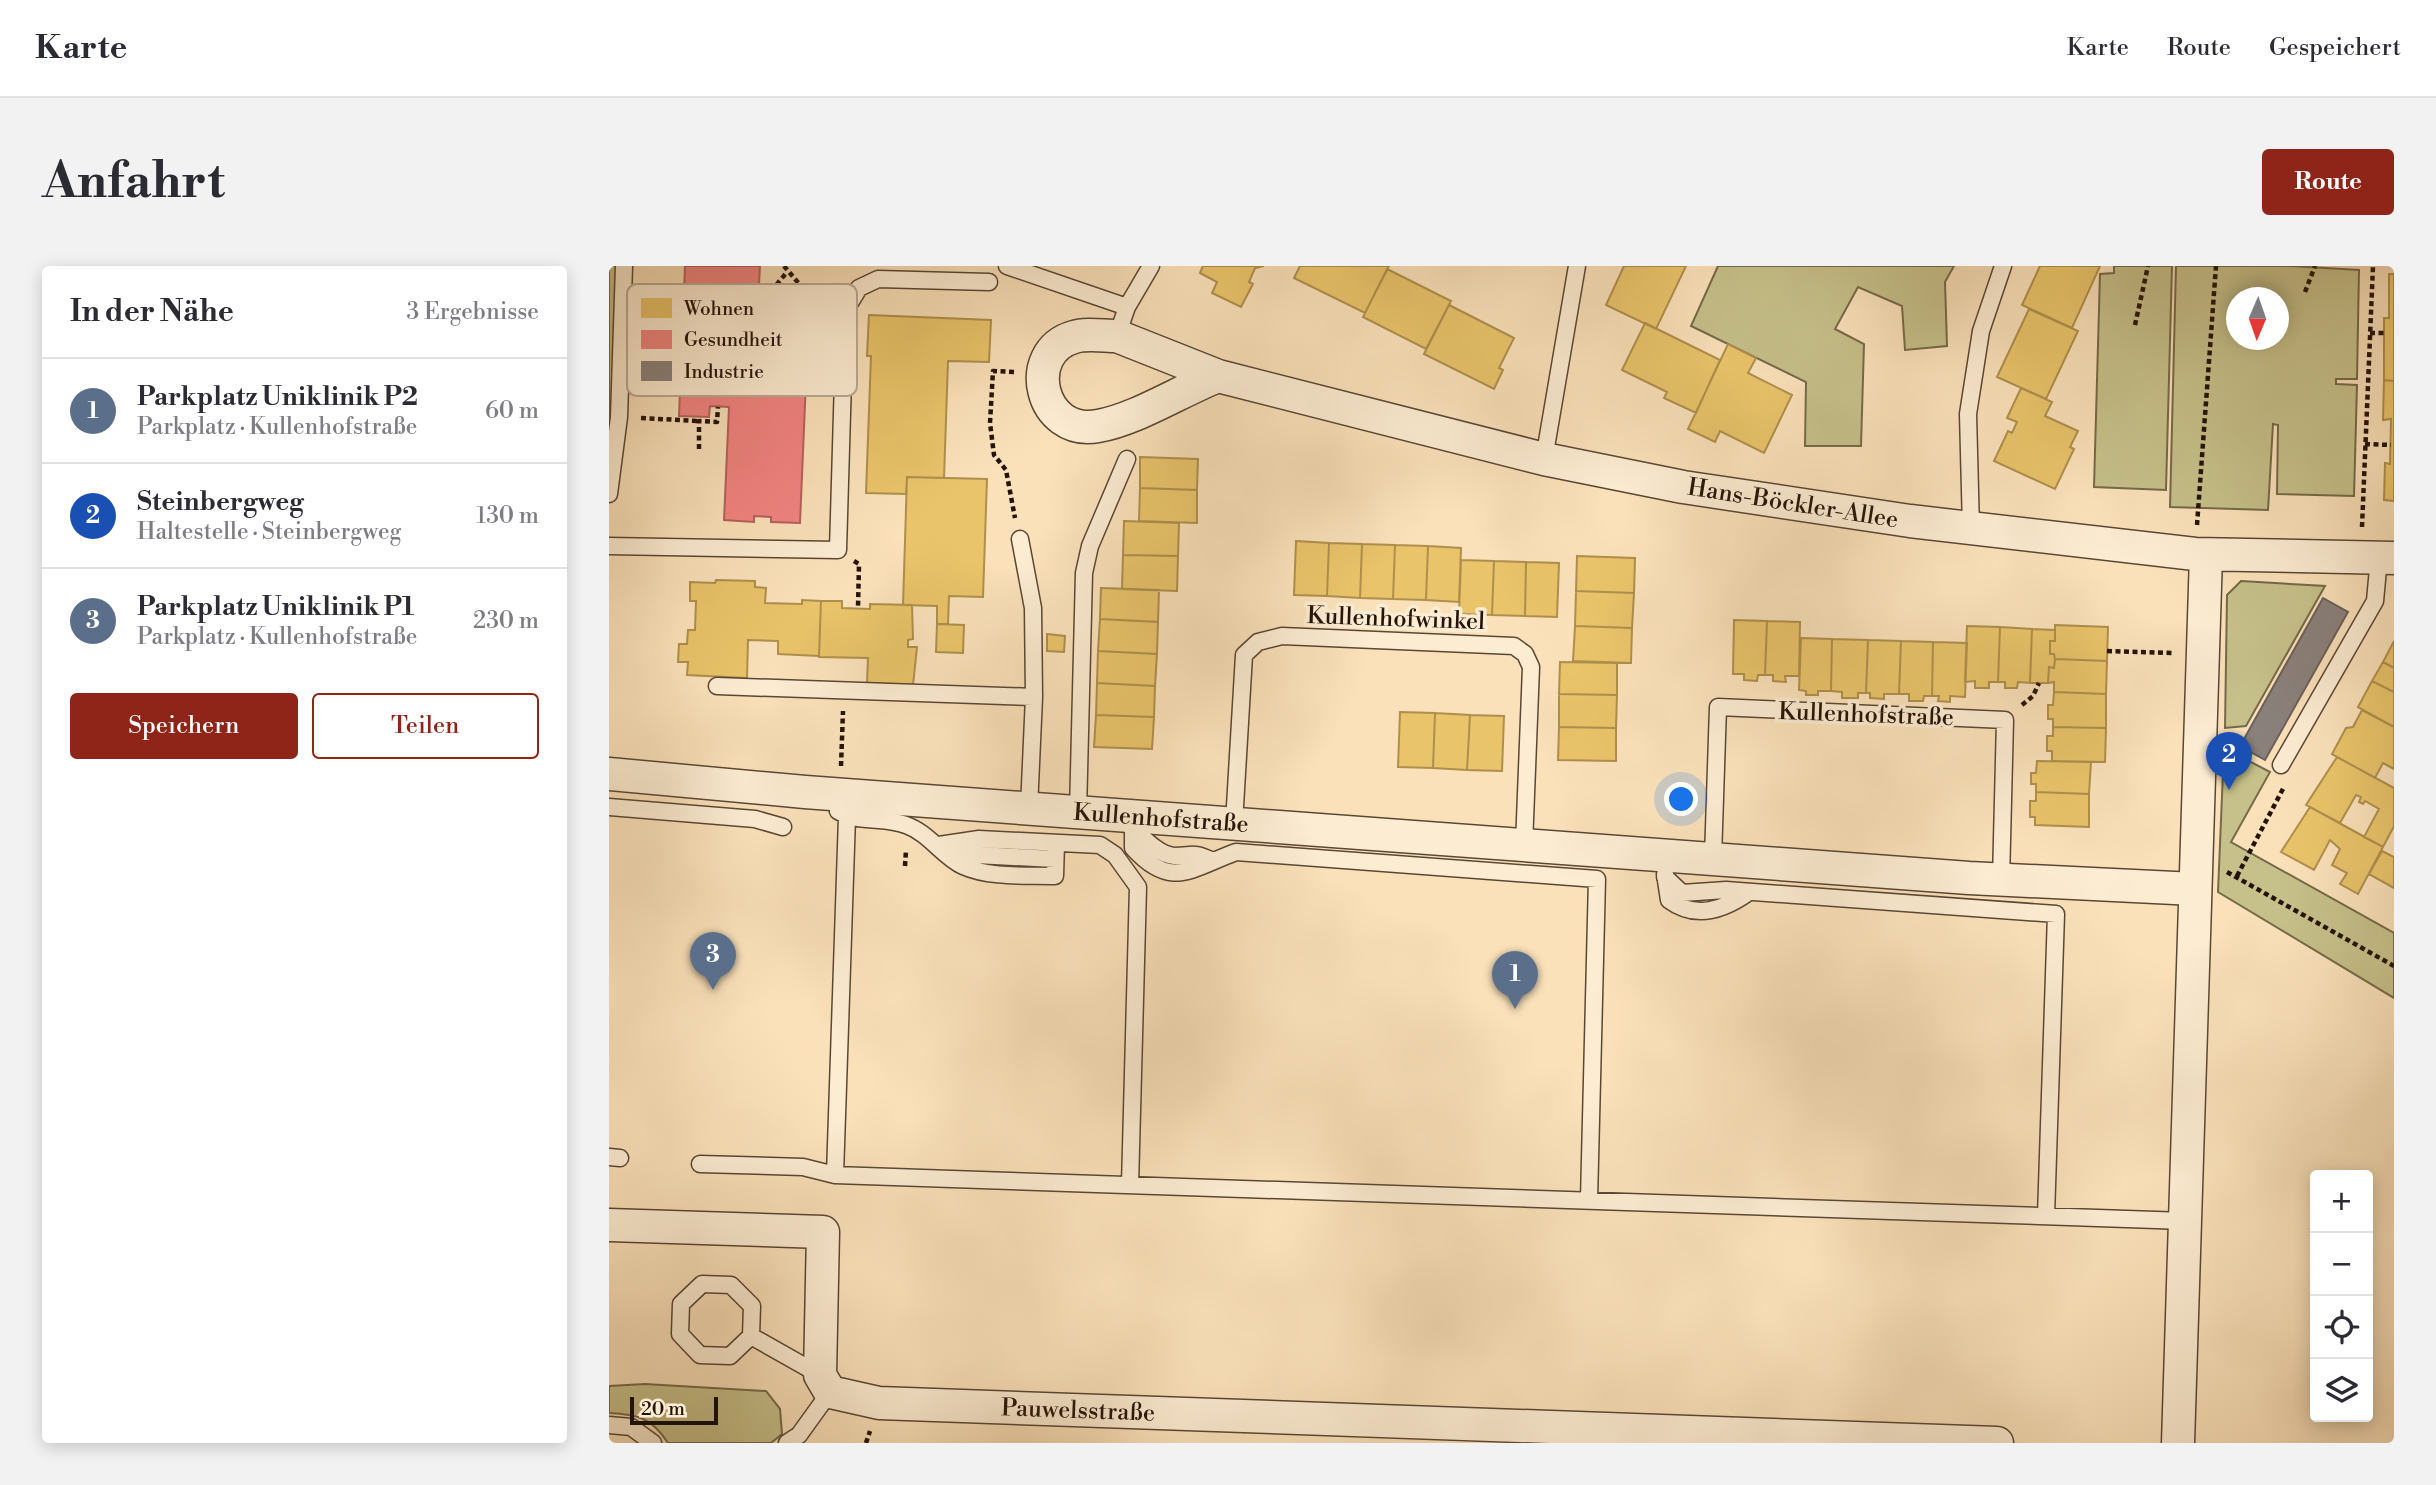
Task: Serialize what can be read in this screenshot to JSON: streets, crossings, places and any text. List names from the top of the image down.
{
  "streets": {
    "street": ["Hans-Böckler-Allee", "Kullenhofstraße", "Pauwelsstraße"],
    "lane": ["Kullenhofwinkel"]
  },
  "crossings": [
    ["Kullenhofwinkel", "Kullenhofstraße"]
  ],
  "legend": ["Wohnen", "Gesundheit", "Industrie"],
  "scale_bar": "20 m",
  "north": "bottom",
  "page": {
    "header": "Karte",
    "nav": ["Karte", "Route", "Gespeichert"],
    "buttons": [
      "Route",
      ["Speichern", "Teilen"]
    ],
    "title": "Anfahrt",
    "heading": ["In der Nähe", "3 Ergebnisse"],
    "list": [
      {
        "mark": "1",
        "name": "Parkplatz Uniklinik P2",
        "note": "Parkplatz · Kullenhofstraße",
        "value": "60 m"
      },
      {
        "mark": "2",
        "name": "Steinbergweg",
        "note": "Haltestelle · Steinbergweg",
        "value": "130 m"
      },
      {
        "mark": "3",
        "name": "Parkplatz Uniklinik P1",
        "note": "Parkplatz · Kullenhofstraße",
        "value": "230 m"
      }
    ],
    "pins": ["2", "3", "1"],
    "map_buttons": ["+", "−"],
    "scale": "20 m"
  }
}
